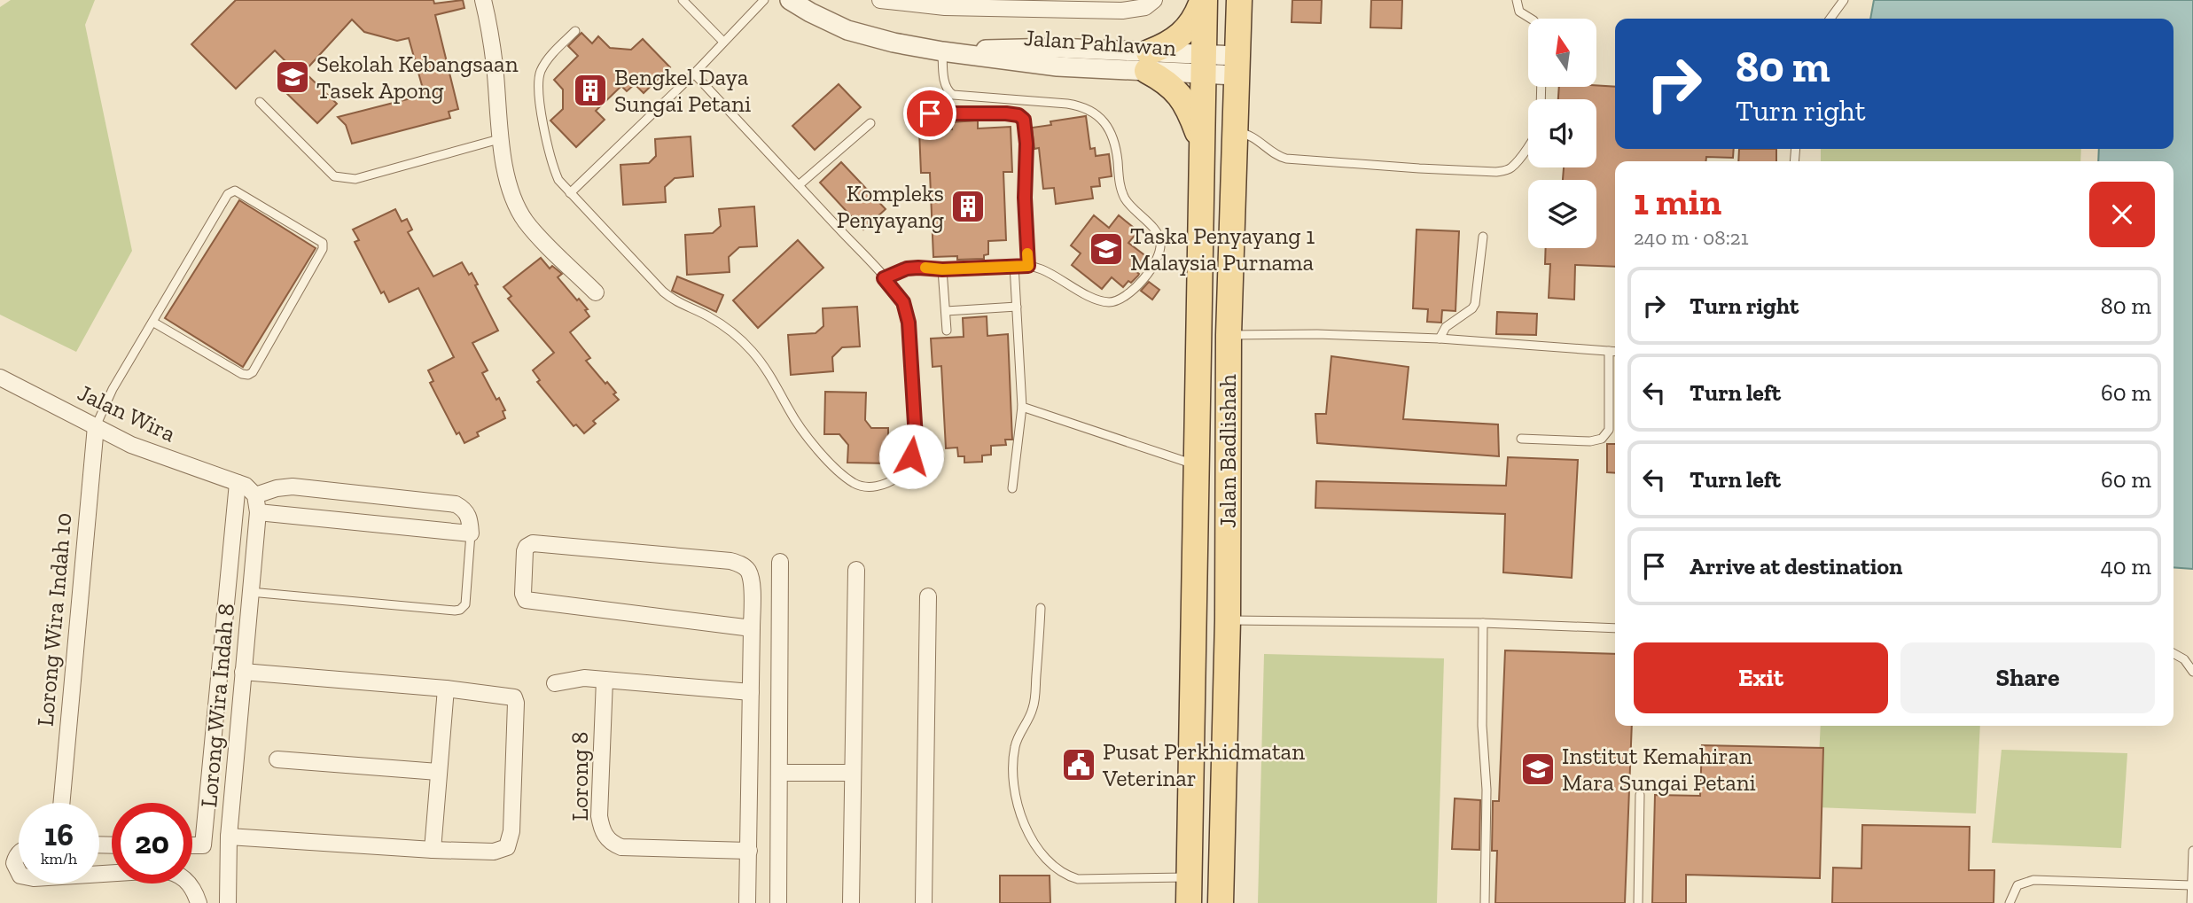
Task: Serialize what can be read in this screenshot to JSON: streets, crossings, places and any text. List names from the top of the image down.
{
  "streets": {
    "main road": ["Jalan Badlishah"],
    "street": [
      "Jalan Pahlawan",
      "Jalan Wira",
      "Lorong Wira Indah 10",
      "Lorong Wira Indah 8",
      "Lorong 8"
    ]
  },
  "crossings": [
    ["Jalan Pahlawan", "Jalan Badlishah"],
    ["Jalan Wira", "Lorong Wira Indah 10"],
    ["Jalan Wira", "Lorong Wira Indah 8"]
  ],
  "places": {
    "school or university": ["Sekolah Kebangsaan Tasek Apong", "Taska Penyayang 1 Malaysia Purnama", "Institut Kemahiran Mara Sungai Petani"],
    "building": ["Bengkel Daya Sungai Petani", "Kompleks Penyayang"],
    "public building": ["Pusat Perkhidmatan Veterinar"]
  },
  "north": "top",
  "page": {
    "turn": ["80 m", "Turn right"],
    "heading": ["1 min", "240 m · 08:21"],
    "list": [
      {
        "name": "Turn right",
        "value": "80 m"
      },
      {
        "name": "Turn left",
        "value": "60 m"
      },
      {
        "name": "Turn left",
        "value": "60 m"
      },
      {
        "name": "Arrive at destination",
        "value": "40 m"
      }
    ],
    "buttons": ["Exit", "Share"],
    "speed": "16 km/h",
    "limit": "20"
  }
}
